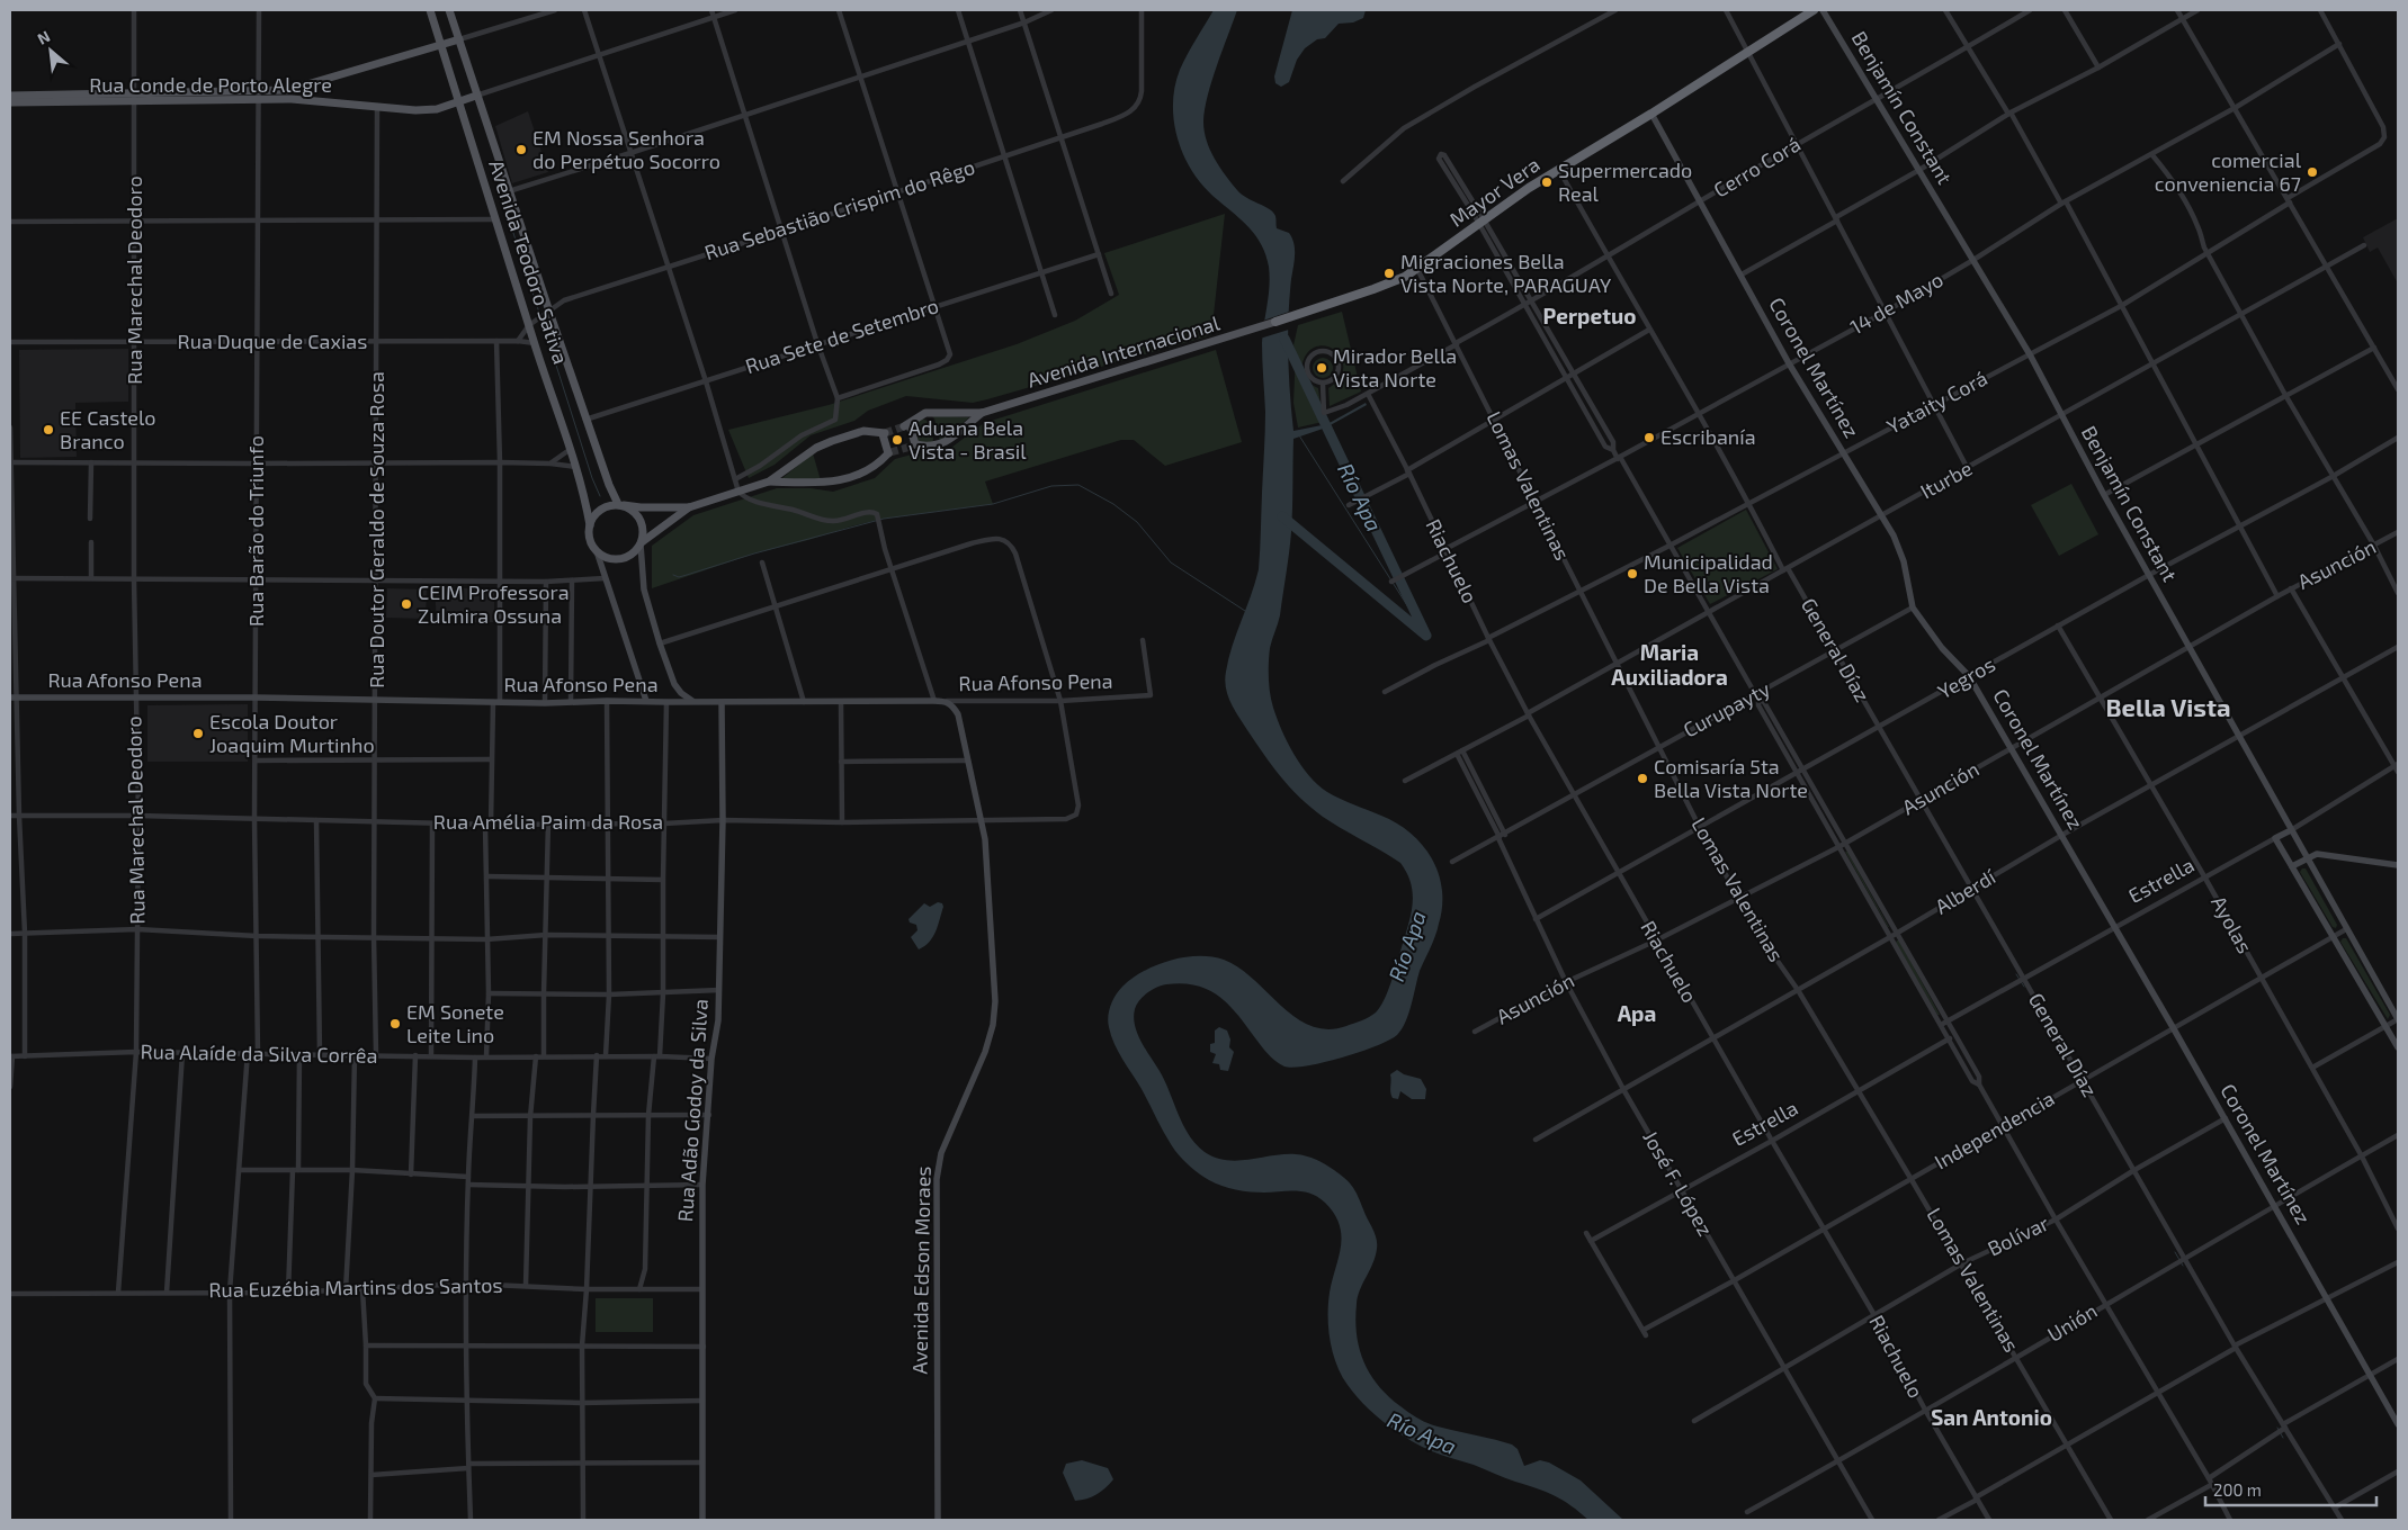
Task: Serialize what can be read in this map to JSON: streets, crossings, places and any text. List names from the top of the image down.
{
  "streets": {
    "highway": ["Mayor Vera"],
    "main road": ["Rua Conde de Porto Alegre", "Avenida Teodoro Sativa", "Avenida Internacional"],
    "street": [
      "Benjamín Constant",
      "Cerro Corá",
      "Rua Sebastião Crispim do Rêgo",
      "Rua Marechal Deodoro",
      "14 de Mayo",
      "Rua Sete de Setembro",
      "Rua Duque de Caxias",
      "Coronel Martínez",
      "Yataity Corá",
      "Iturbe",
      "Lomas Valentinas",
      "Rua Doutor Geraldo de Souza Rosa",
      "Rua Barão do Triunfo",
      "Riachuelo",
      "Asunción",
      "General Díaz",
      "Yegros",
      "Rua Afonso Pena",
      "Curupayty",
      "Rua Amélia Paim da Rosa",
      "Estrella",
      "Alberdí",
      "Ayolas",
      "Rua Alaíde da Silva Corrêa",
      "Rua Adão Godoy da Silva",
      "Independencia",
      "José F. López",
      "Bolívar",
      "Avenida Edson Moraes",
      "Rua Euzébia Martins dos Santos",
      "Unión"
    ]
  },
  "crossings": [
    ["Rua Conde de Porto Alegre", "Avenida Teodoro Sativa"],
    ["Rua Conde de Porto Alegre", "Rua Marechal Deodoro"],
    ["Rua Conde de Porto Alegre", "Rua Doutor Geraldo de Souza Rosa"],
    ["Rua Conde de Porto Alegre", "Rua Barão do Triunfo"],
    ["Benjamín Constant", "Cerro Corá"],
    ["Benjamín Constant", "14 de Mayo"],
    ["Benjamín Constant", "Yataity Corá"],
    ["Benjamín Constant", "Iturbe"],
    ["Benjamín Constant", "Asunción"],
    ["Benjamín Constant", "Yegros"],
    ["Benjamín Constant", "Estrella"],
    ["Benjamín Constant", "Alberdí"],
    ["Benjamín Constant", "Independencia"],
    ["Cerro Corá", "Coronel Martínez"],
    ["Cerro Corá", "Lomas Valentinas"],
    ["Cerro Corá", "Riachuelo"],
    ["Cerro Corá", "General Díaz"],
    ["Mayor Vera", "Avenida Internacional"],
    ["Mayor Vera", "Coronel Martínez"],
    ["Mayor Vera", "Lomas Valentinas"],
    ["Mayor Vera", "General Díaz"],
    ["Rua Sebastião Crispim do Rêgo", "Avenida Teodoro Sativa"],
    ["Avenida Teodoro Sativa", "Rua Sete de Setembro"],
    ["Avenida Teodoro Sativa", "Rua Duque de Caxias"],
    ["Rua Marechal Deodoro", "Rua Duque de Caxias"],
    ["Rua Marechal Deodoro", "Rua Afonso Pena"],
    ["Rua Marechal Deodoro", "Rua Amélia Paim da Rosa"],
    ["Rua Marechal Deodoro", "Rua Alaíde da Silva Corrêa"],
    ["Rua Marechal Deodoro", "Rua Euzébia Martins dos Santos"],
    ["14 de Mayo", "Coronel Martínez"],
    ["14 de Mayo", "Yataity Corá"],
    ["14 de Mayo", "Lomas Valentinas"],
    ["14 de Mayo", "Riachuelo"],
    ["14 de Mayo", "General Díaz"],
    ["Rua Duque de Caxias", "Rua Doutor Geraldo de Souza Rosa"],
    ["Rua Duque de Caxias", "Rua Barão do Triunfo"],
    ["Coronel Martínez", "Yataity Corá"],
    ["Coronel Martínez", "Iturbe"],
    ["Coronel Martínez", "Asunción"],
    ["Coronel Martínez", "Yegros"],
    ["Coronel Martínez", "Curupayty"],
    ["Coronel Martínez", "Estrella"],
    ["Coronel Martínez", "Alberdí"],
    ["Coronel Martínez", "Independencia"],
    ["Coronel Martínez", "Bolívar"],
    ["Coronel Martínez", "Unión"],
    ["Yataity Corá", "Lomas Valentinas"],
    ["Yataity Corá", "Riachuelo"],
    ["Yataity Corá", "General Díaz"],
    ["Iturbe", "Lomas Valentinas"],
    ["Iturbe", "Riachuelo"],
    ["Iturbe", "General Díaz"],
    ["Iturbe", "José F. López"],
    ["Lomas Valentinas", "Asunción"],
    ["Lomas Valentinas", "Yegros"],
    ["Lomas Valentinas", "Curupayty"],
    ["Lomas Valentinas", "Estrella"],
    ["Lomas Valentinas", "Alberdí"],
    ["Lomas Valentinas", "Independencia"],
    ["Lomas Valentinas", "Bolívar"],
    ["Lomas Valentinas", "Unión"],
    ["Rua Doutor Geraldo de Souza Rosa", "Rua Afonso Pena"],
    ["Rua Doutor Geraldo de Souza Rosa", "Rua Amélia Paim da Rosa"],
    ["Rua Doutor Geraldo de Souza Rosa", "Rua Alaíde da Silva Corrêa"],
    ["Rua Barão do Triunfo", "Rua Afonso Pena"],
    ["Rua Barão do Triunfo", "Rua Amélia Paim da Rosa"],
    ["Rua Barão do Triunfo", "Rua Alaíde da Silva Corrêa"],
    ["Riachuelo", "Asunción"],
    ["Riachuelo", "Yegros"],
    ["Riachuelo", "Curupayty"],
    ["Riachuelo", "Estrella"],
    ["Riachuelo", "Alberdí"],
    ["Riachuelo", "Independencia"],
    ["Riachuelo", "Bolívar"],
    ["Riachuelo", "Unión"],
    ["Asunción", "General Díaz"],
    ["Asunción", "Ayolas"],
    ["Asunción", "José F. López"],
    ["General Díaz", "Yegros"],
    ["General Díaz", "Curupayty"],
    ["General Díaz", "Estrella"],
    ["General Díaz", "Alberdí"],
    ["General Díaz", "Independencia"],
    ["General Díaz", "Bolívar"],
    ["General Díaz", "Unión"],
    ["Yegros", "Ayolas"],
    ["Yegros", "José F. López"],
    ["Rua Afonso Pena", "Rua Amélia Paim da Rosa"],
    ["Rua Afonso Pena", "Rua Adão Godoy da Silva"],
    ["Rua Afonso Pena", "Avenida Edson Moraes"],
    ["Curupayty", "José F. López"],
    ["Rua Amélia Paim da Rosa", "Rua Adão Godoy da Silva"],
    ["Rua Amélia Paim da Rosa", "Avenida Edson Moraes"],
    ["Estrella", "Ayolas"],
    ["Estrella", "Independencia"],
    ["Estrella", "José F. López"],
    ["Alberdí", "Ayolas"],
    ["Alberdí", "José F. López"],
    ["Ayolas", "Independencia"],
    ["Ayolas", "Unión"],
    ["Rua Alaíde da Silva Corrêa", "Rua Adão Godoy da Silva"],
    ["Rua Adão Godoy da Silva", "Rua Euzébia Martins dos Santos"],
    ["Independencia", "José F. López"],
    ["José F. López", "Bolívar"],
    ["José F. López", "Unión"]
  ],
  "districts": [
    "Perpetuo",
    "Maria Auxiliadora",
    "Bella Vista",
    "Apa",
    "San Antonio"
  ],
  "water": ["Río Apa"],
  "places": [
    "EM Nossa Senhora do Perpétuo Socorro",
    "comercial conveniencia 67",
    "Supermercado Real",
    "Migraciones Bella Vista Norte, PARAGUAY",
    "Mirador Bella Vista Norte",
    "EE Castelo Branco",
    "Escribanía",
    "Aduana Bela Vista - Brasil",
    "Municipalidad De Bella Vista",
    "CEIM Professora Zulmira Ossuna",
    "Escola Doutor Joaquim Murtinho",
    "Comisaría 5ta Bella Vista Norte",
    "EM Sonete Leite Lino"
  ],
  "scale_bar": "200 m",
  "north": "top left"
}
